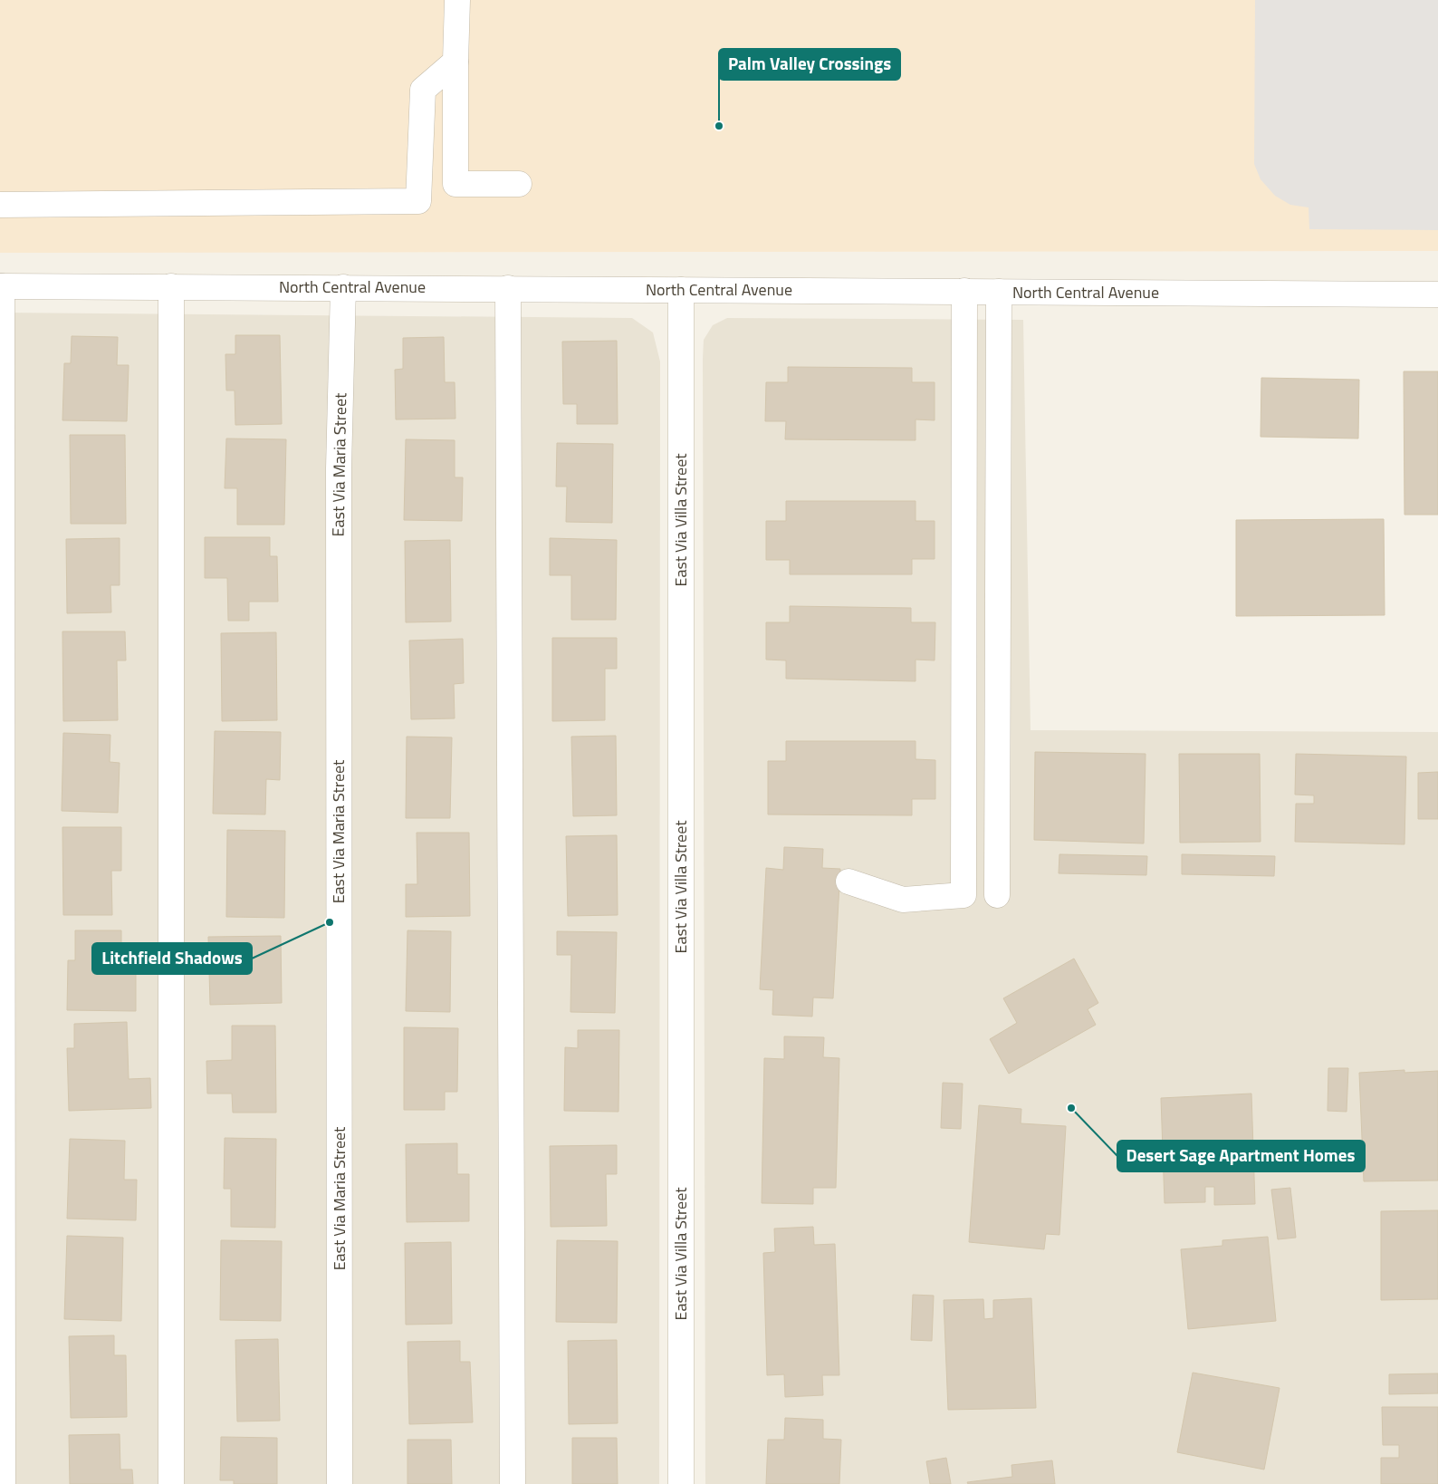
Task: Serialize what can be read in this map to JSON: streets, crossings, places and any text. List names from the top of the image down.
{
  "streets": {
    "street": ["North Central Avenue", "East Via Maria Street", "East Via Villa Street"]
  },
  "crossings": [
    ["North Central Avenue", "East Via Maria Street"],
    ["North Central Avenue", "East Via Villa Street"]
  ],
  "places": ["Palm Valley Crossings", "Litchfield Shadows", "Desert Sage Apartment Homes"]
}
